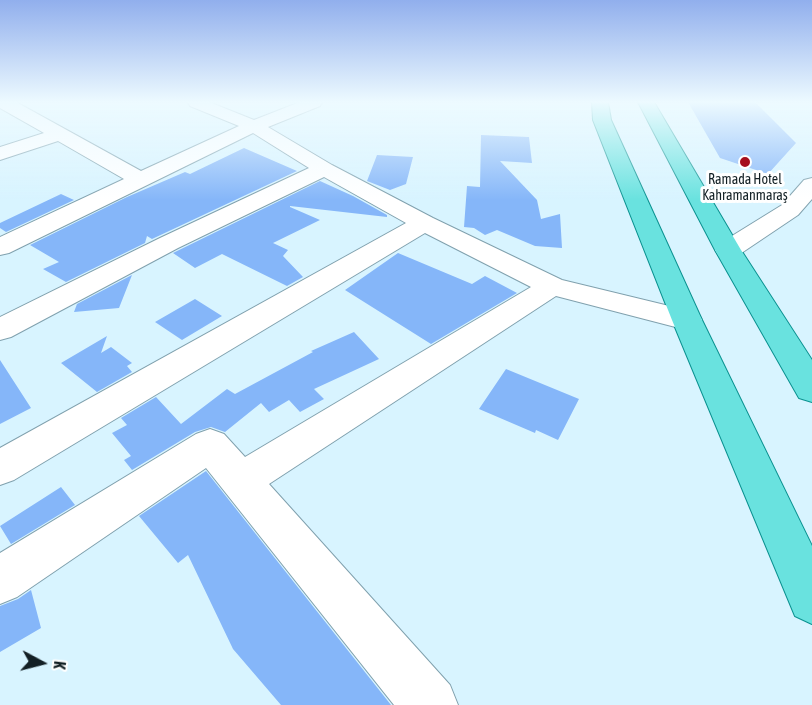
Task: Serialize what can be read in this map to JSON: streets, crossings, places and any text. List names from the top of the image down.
{
  "places": ["Ramada Hotel Kahramanmaraş"],
  "north": "right"
}
